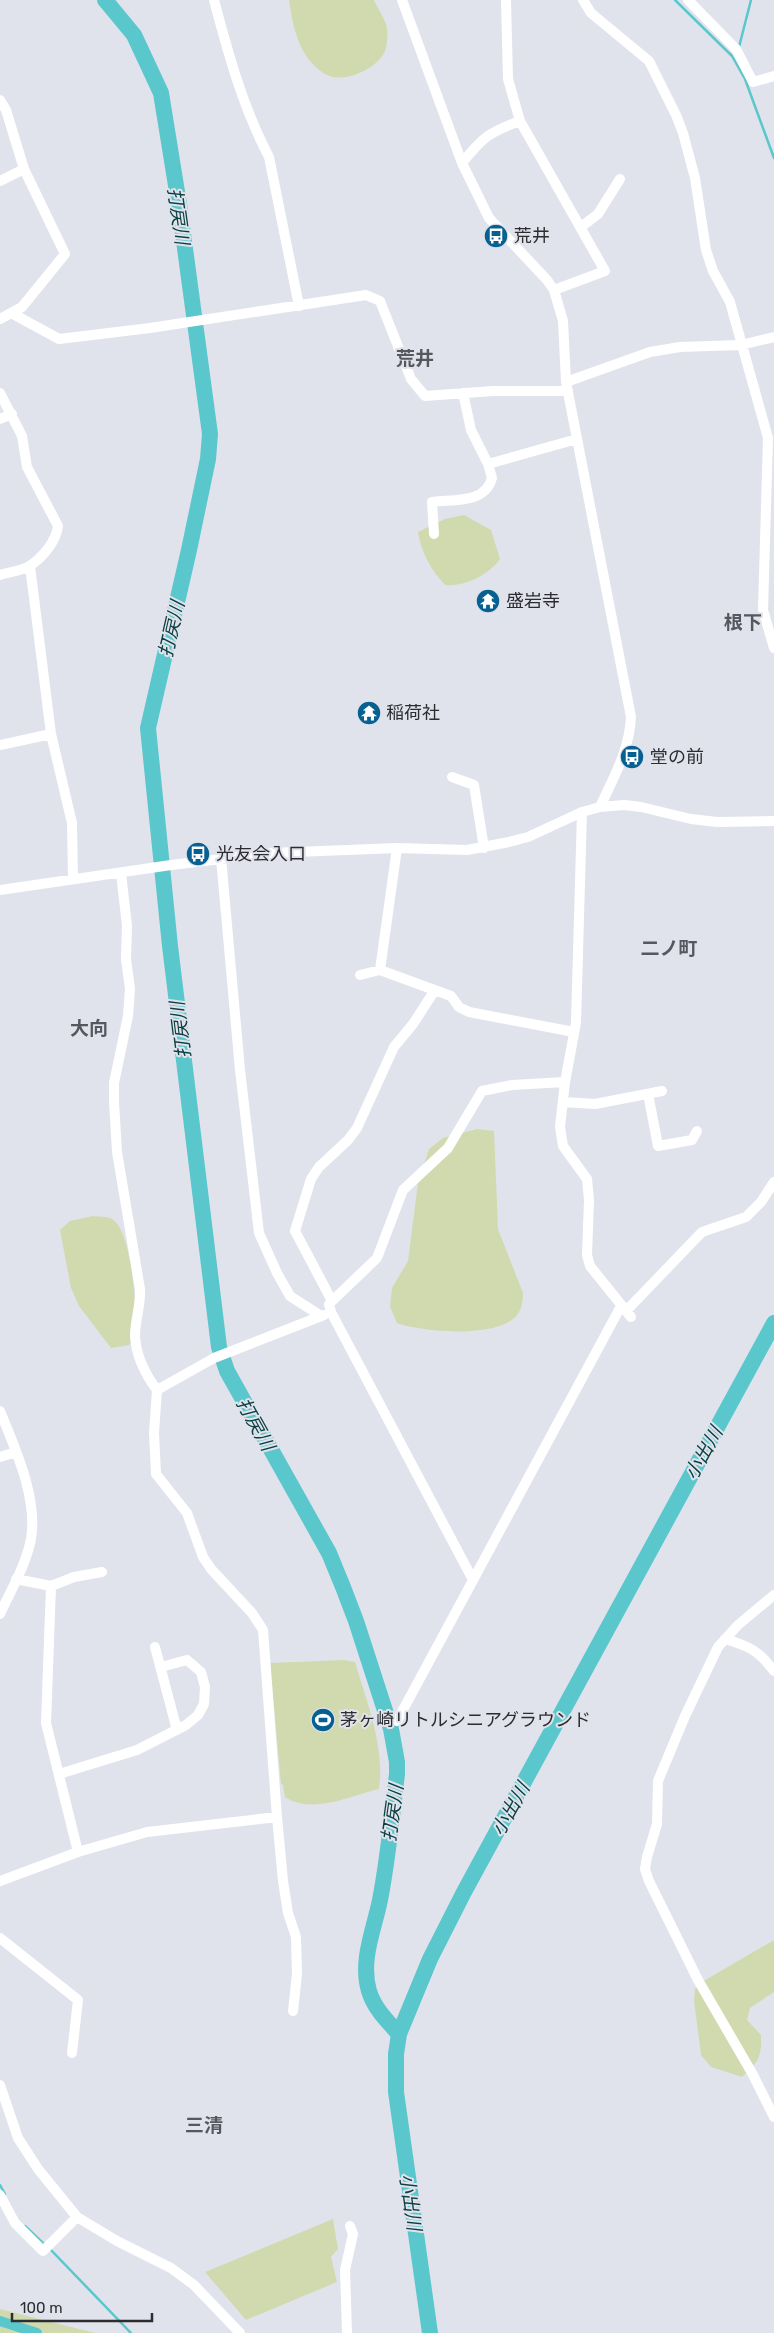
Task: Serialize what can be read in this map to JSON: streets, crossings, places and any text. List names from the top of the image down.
{
  "districts": [
    "荒井",
    "根下",
    "二ノ町",
    "大向",
    "三清"
  ],
  "water": ["打戻川", "小出川"],
  "places": {
    "bus stop": ["荒井", "堂の前", "光友会入口"],
    "temple": ["盛岩寺", "稲荷社"],
    "sports": ["茅ヶ崎リトルシニアグラウンド"]
  },
  "scale_bar": "100 m"
}
